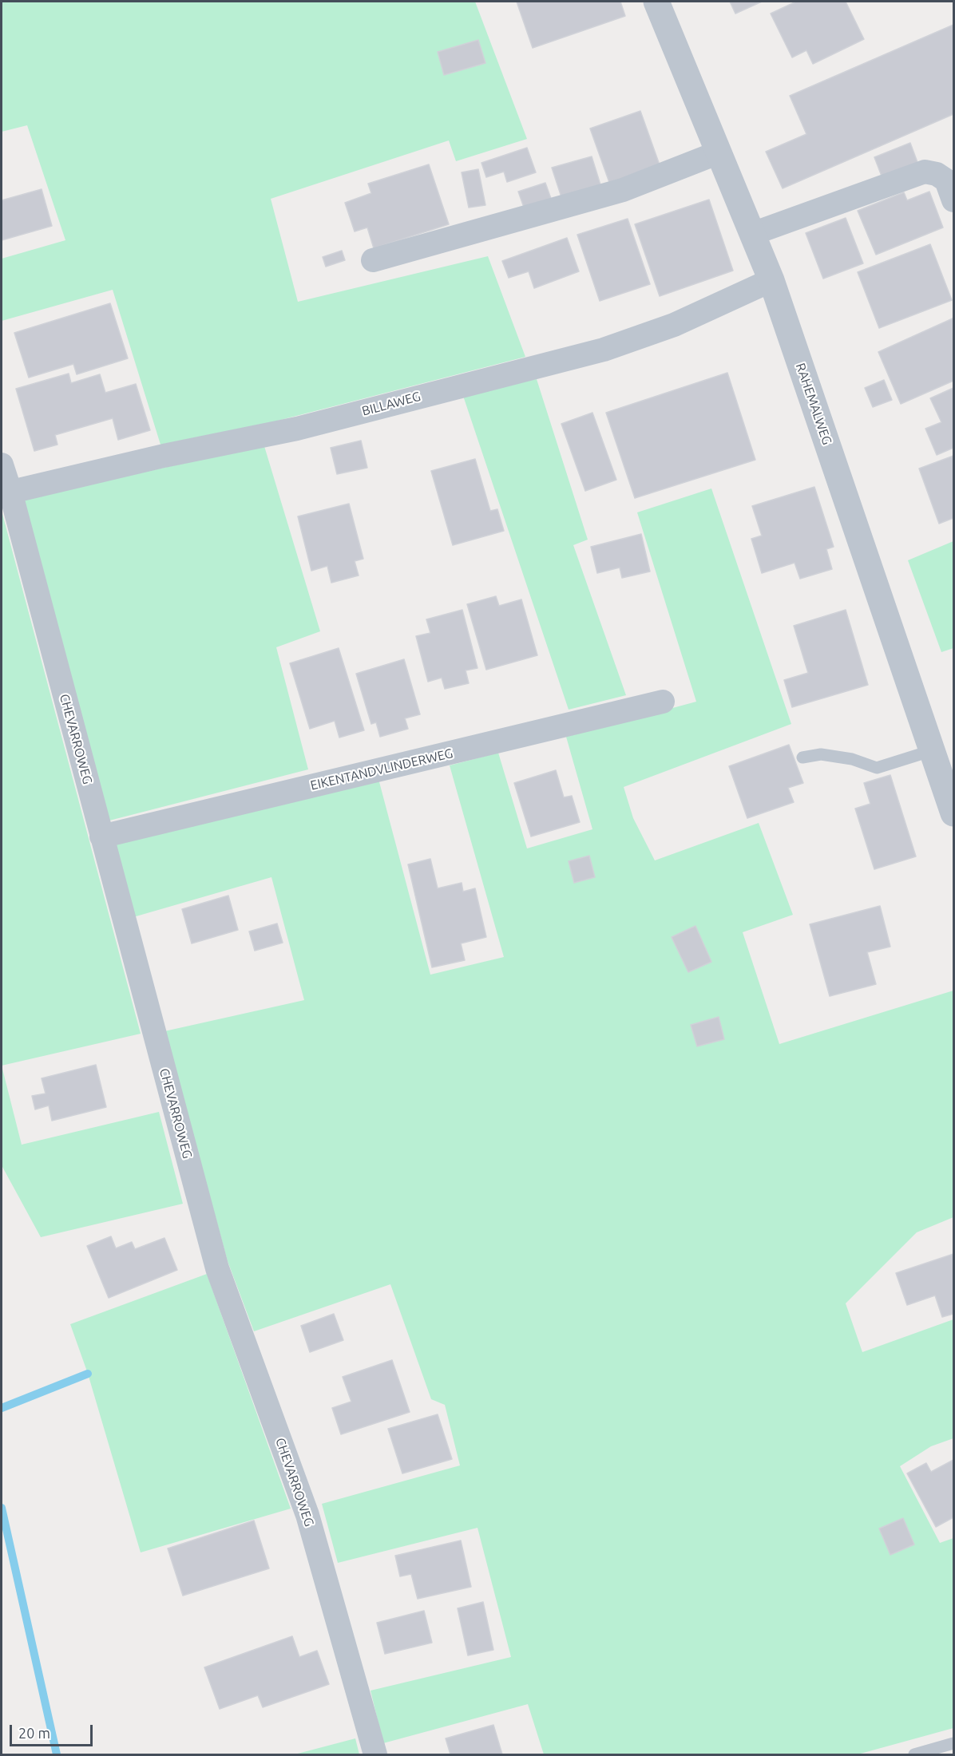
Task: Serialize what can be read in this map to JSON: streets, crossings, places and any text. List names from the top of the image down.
{
  "streets": {
    "street": [
      "BILLAWEG",
      "RAHEMALWEG",
      "CHEVARROWEG",
      "EIKENTANDVLINDERWEG"
    ]
  },
  "crossings": [
    ["BILLAWEG", "RAHEMALWEG"],
    ["BILLAWEG", "CHEVARROWEG"],
    ["CHEVARROWEG", "EIKENTANDVLINDERWEG"]
  ],
  "scale_bar": "20 m"
}
